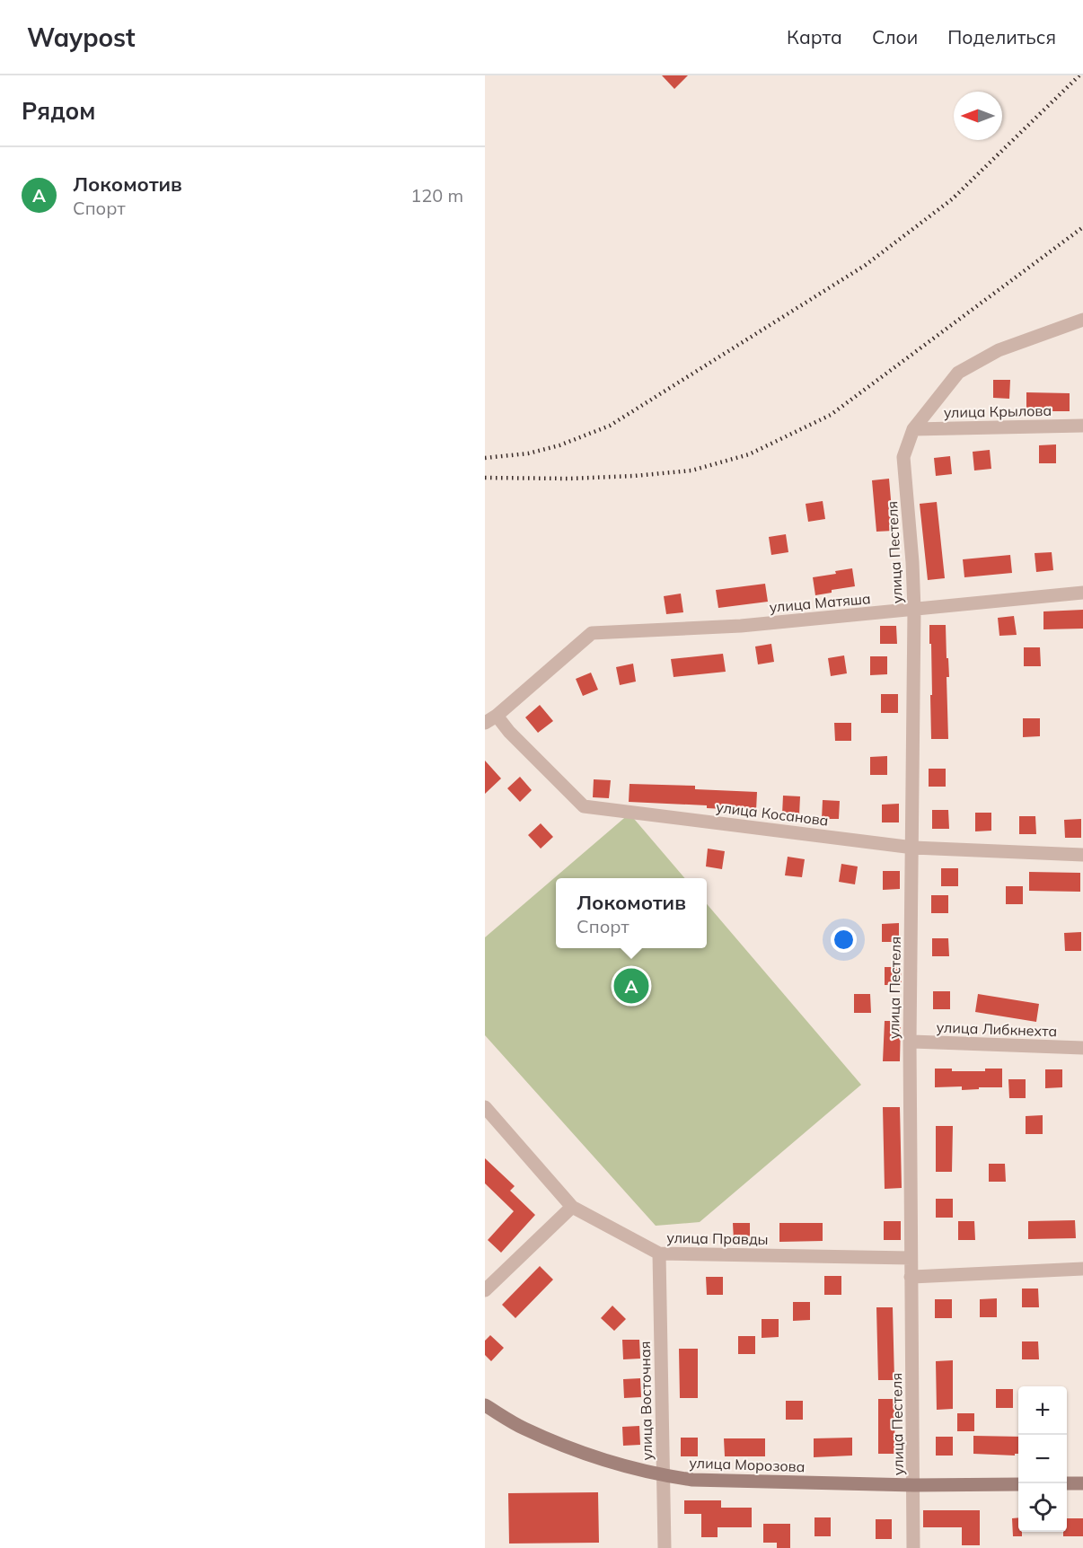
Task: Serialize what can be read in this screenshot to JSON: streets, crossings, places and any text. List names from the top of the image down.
{
  "streets": {
    "main road": ["улица Морозова"],
    "street": [
      "улица Крылова",
      "улица Пестеля",
      "улица Матяша",
      "улица Косанова",
      "улица Либкнехта",
      "улица Правды",
      "улица Восточная"
    ]
  },
  "crossings": [
    ["улица Крылова", "улица Пестеля"],
    ["улица Пестеля", "улица Матяша"],
    ["улица Пестеля", "улица Косанова"],
    ["улица Пестеля", "улица Либкнехта"],
    ["улица Пестеля", "улица Правды"],
    ["улица Пестеля", "улица Морозова"],
    ["улица Матяша", "улица Косанова"],
    ["улица Правды", "улица Восточная"],
    ["улица Восточная", "улица Морозова"]
  ],
  "north": "left",
  "page": {
    "header": "Waypost",
    "nav": ["Карта", "Слои", "Поделиться"],
    "heading": "Рядом",
    "list": [
      {
        "mark": "A",
        "name": "Локомотив",
        "note": "Спорт",
        "value": "120 m"
      }
    ],
    "popup": ["Локомотив", "Спорт"],
    "pins": "A",
    "map_buttons": ["+", "−"]
  }
}
